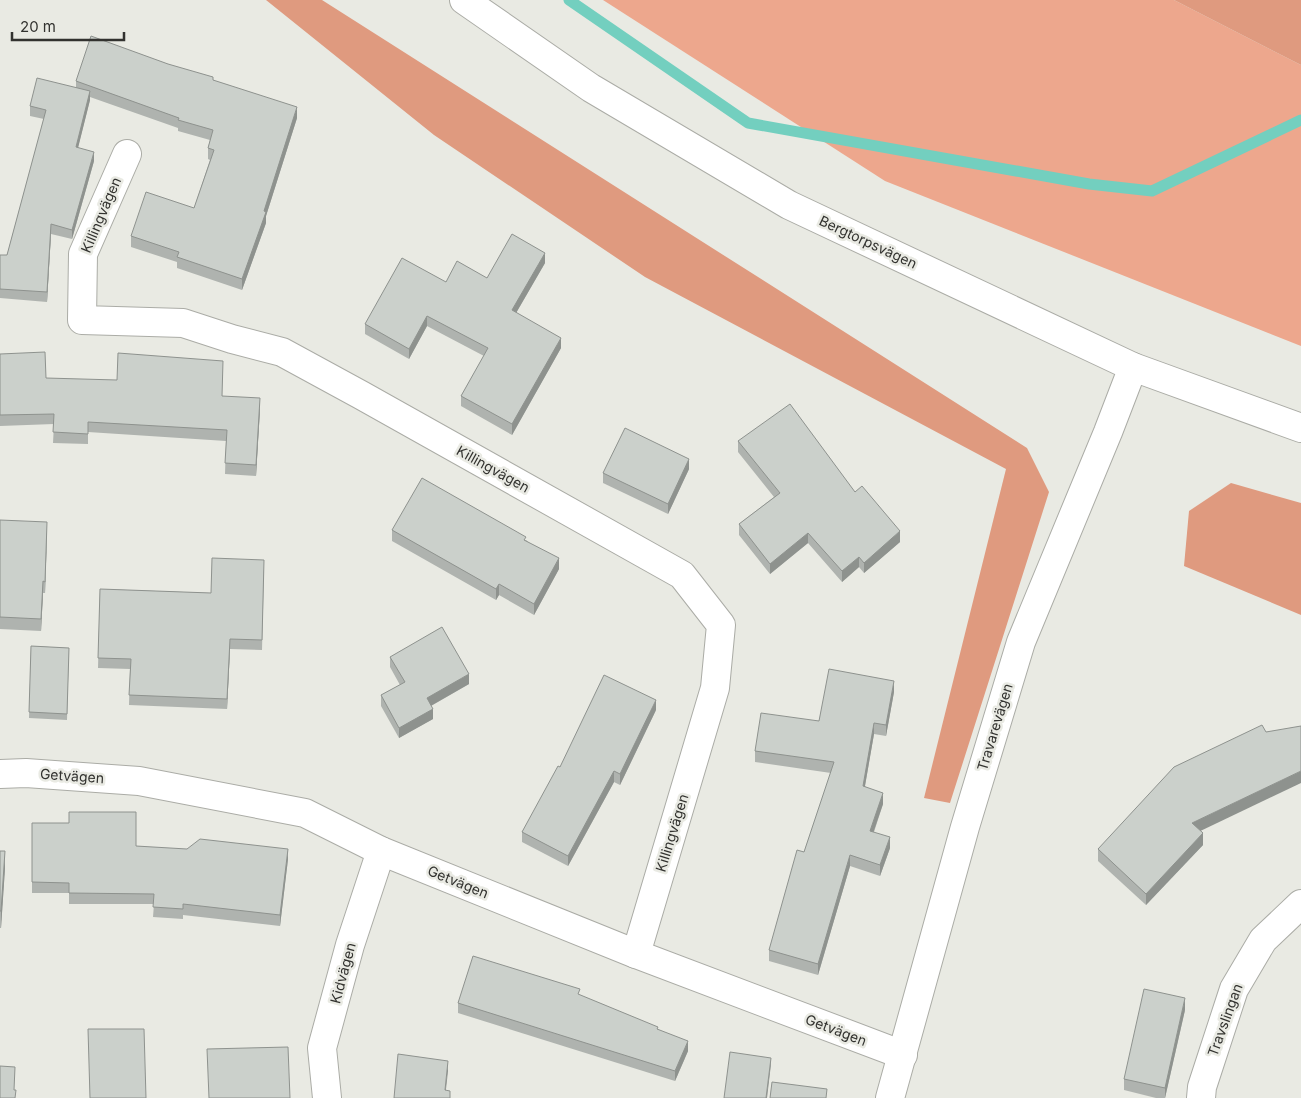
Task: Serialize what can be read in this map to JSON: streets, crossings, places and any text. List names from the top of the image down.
{
  "streets": {
    "street": [
      "Killingvägen",
      "Bergtorpsvägen",
      "Travarevägen",
      "Getvägen",
      "Kidvägen",
      "Travslingan"
    ]
  },
  "crossings": [
    ["Killingvägen", "Getvägen"],
    ["Bergtorpsvägen", "Travarevägen"],
    ["Travarevägen", "Getvägen"],
    ["Getvägen", "Kidvägen"]
  ],
  "scale_bar": "20 m"
}
